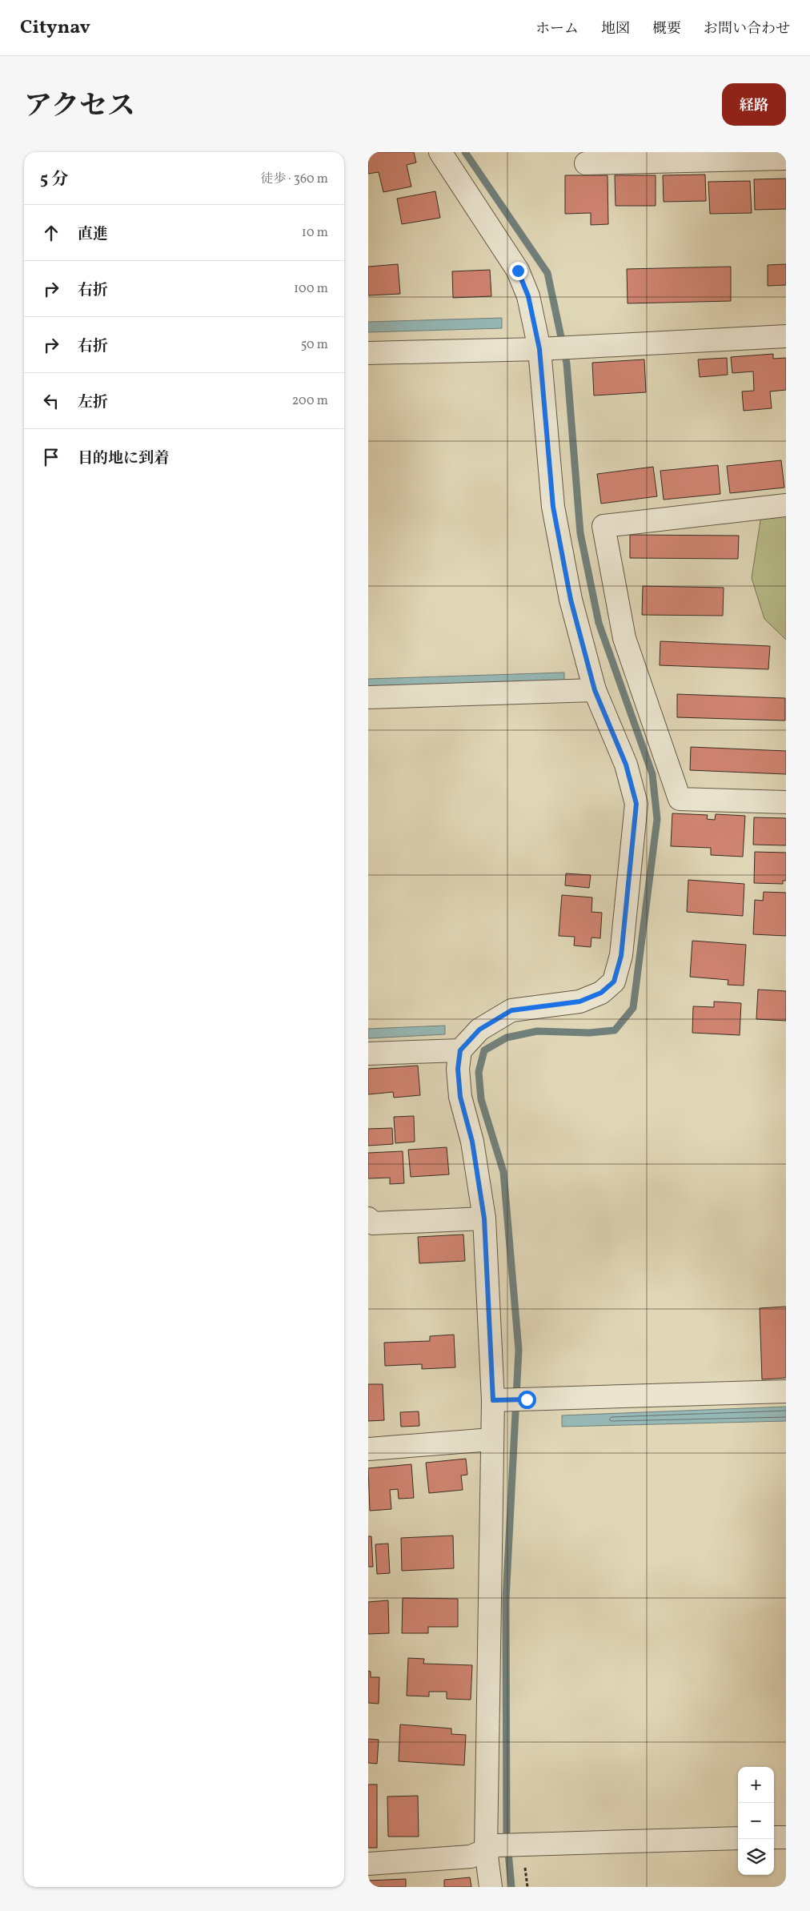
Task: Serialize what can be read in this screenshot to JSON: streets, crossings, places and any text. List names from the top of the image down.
{
  "page": {
    "header": "Citynav",
    "nav": [
      "ホーム",
      "地図",
      "概要",
      "お問い合わせ"
    ],
    "title": "アクセス",
    "buttons": "経路",
    "heading": ["5 分", "徒歩 · 360 m"],
    "list": [
      ["直進", "10 m"],
      ["右折", "100 m"],
      ["右折", "50 m"],
      ["左折", "200 m"],
      "目的地に到着"
    ],
    "map_buttons": ["+", "−"]
  }
}
